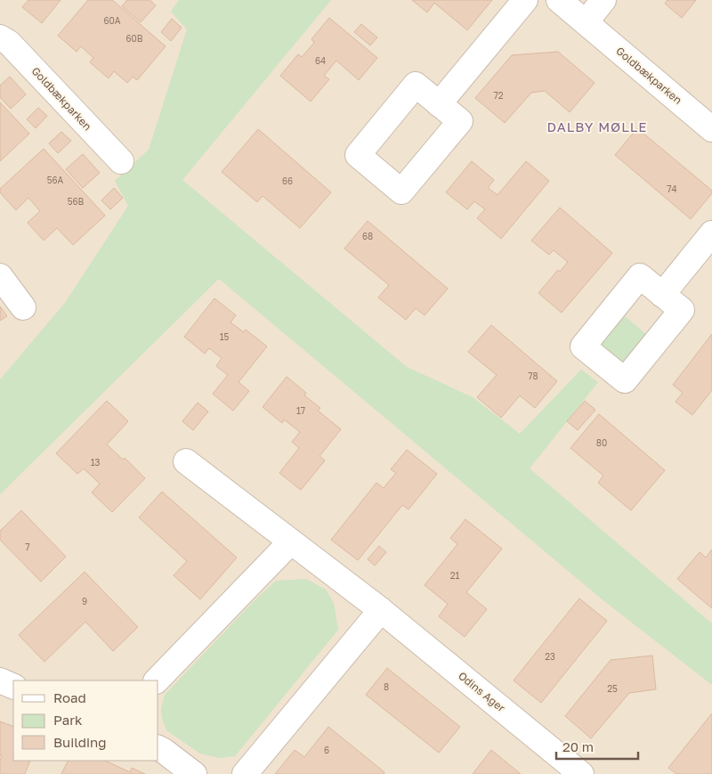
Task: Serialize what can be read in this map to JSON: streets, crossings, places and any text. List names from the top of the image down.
{
  "streets": {
    "street": ["Goldbækparken", "Odins Ager"]
  },
  "districts": ["DALBY MØLLE"],
  "house_numbers": [
    "60A",
    "60B",
    "64",
    "72",
    "56A",
    "66",
    "74",
    "56B",
    "68",
    "15",
    "78",
    "17",
    "80",
    "13",
    "7",
    "21",
    "9",
    "23",
    "8",
    "25",
    "6"
  ],
  "legend": ["Road", "Park", "Building"],
  "scale_bar": "20 m"
}
